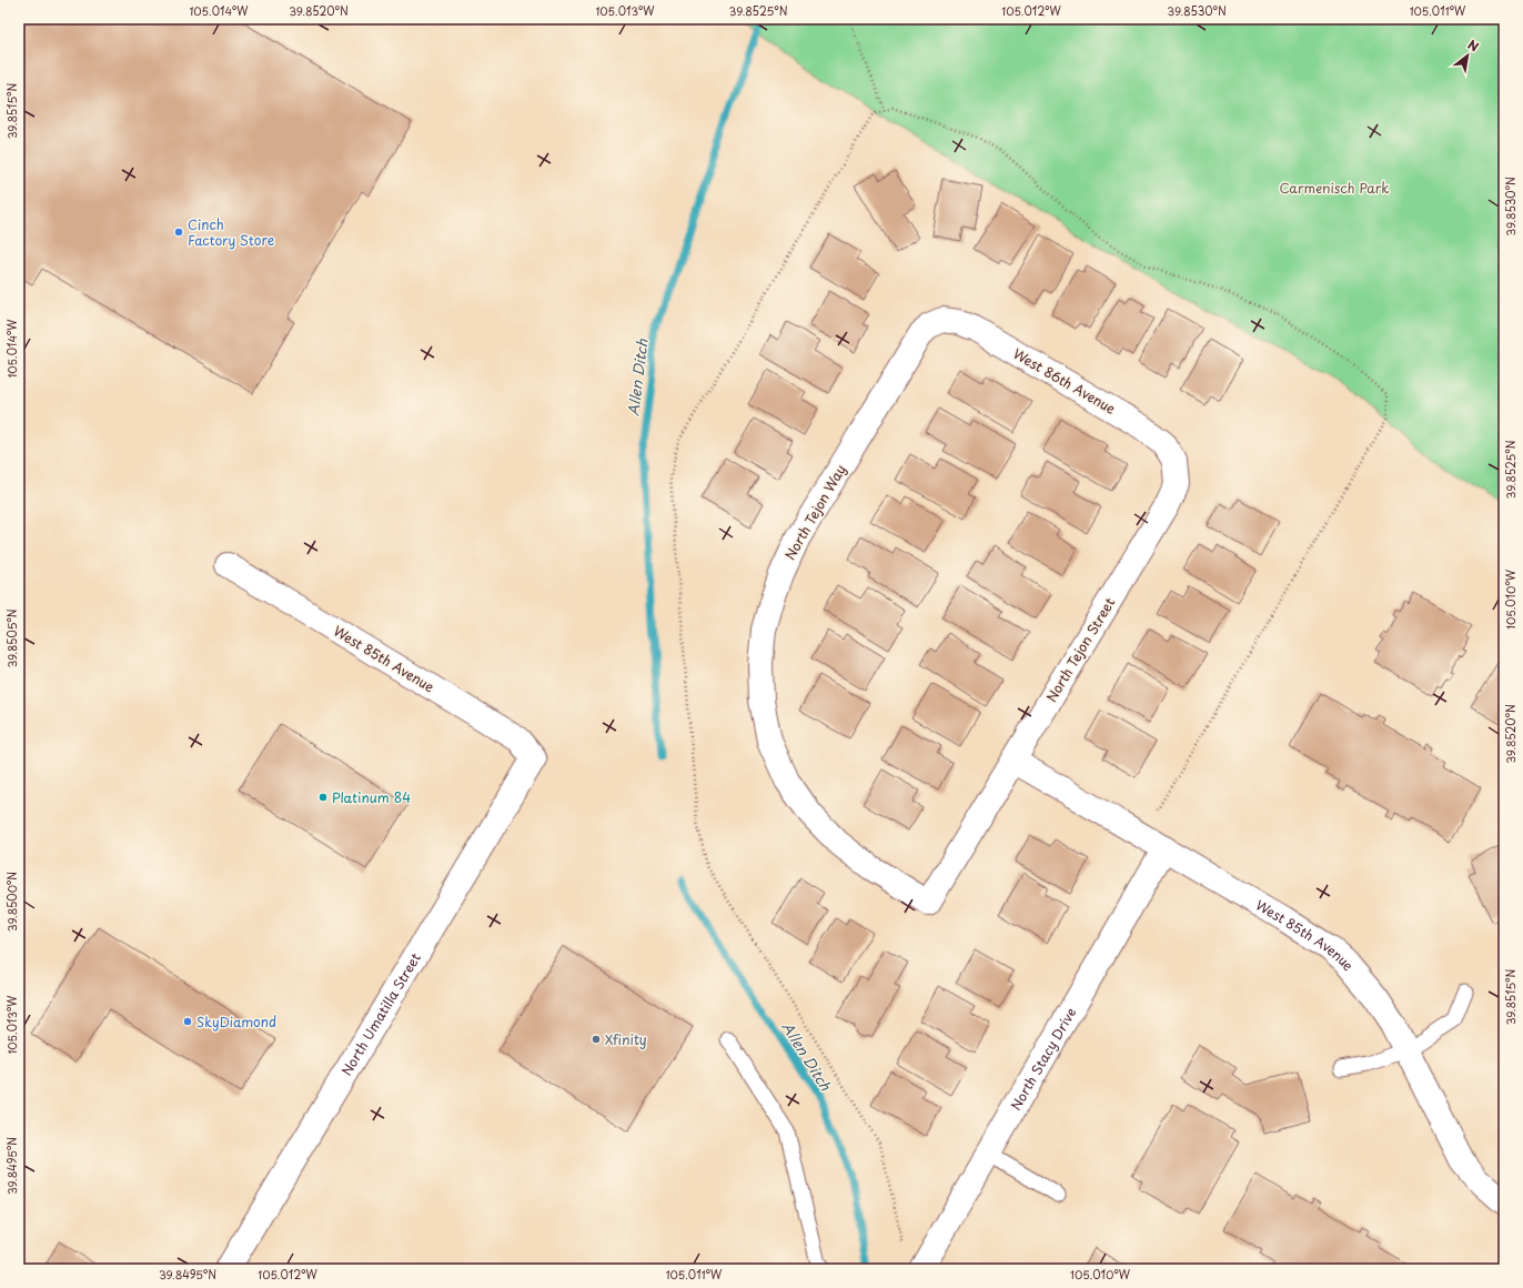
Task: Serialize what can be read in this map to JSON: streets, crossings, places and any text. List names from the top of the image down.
{
  "streets": {
    "street": [
      "West 86th Avenue",
      "North Tejon Way",
      "North Tejon Street",
      "West 85th Avenue",
      "North Umatilla Street",
      "North Stacy Drive"
    ]
  },
  "crossings": [
    ["West 86th Avenue", "North Tejon Way"],
    ["West 86th Avenue", "North Tejon Street"],
    ["North Tejon Way", "North Tejon Street"],
    ["North Tejon Street", "West 85th Avenue"],
    ["West 85th Avenue", "North Umatilla Street"],
    ["West 85th Avenue", "North Stacy Drive"]
  ],
  "water": ["Allen Ditch"],
  "parks": ["Carmenisch Park"],
  "places": [
    "Cinch Factory Store",
    "Platinum 84",
    "SkyDiamond",
    "Xfinity"
  ],
  "north": "top right",
  "coordinates": [
    "105.014°W",
    "39.8520°N",
    "105.013°W",
    "39.8525°N",
    "105.012°W",
    "39.8530°N",
    "105.011°W",
    "39.8515°N",
    "105.010°W",
    "39.8505°N",
    "39.8500°N",
    "39.8495°N"
  ]
}
